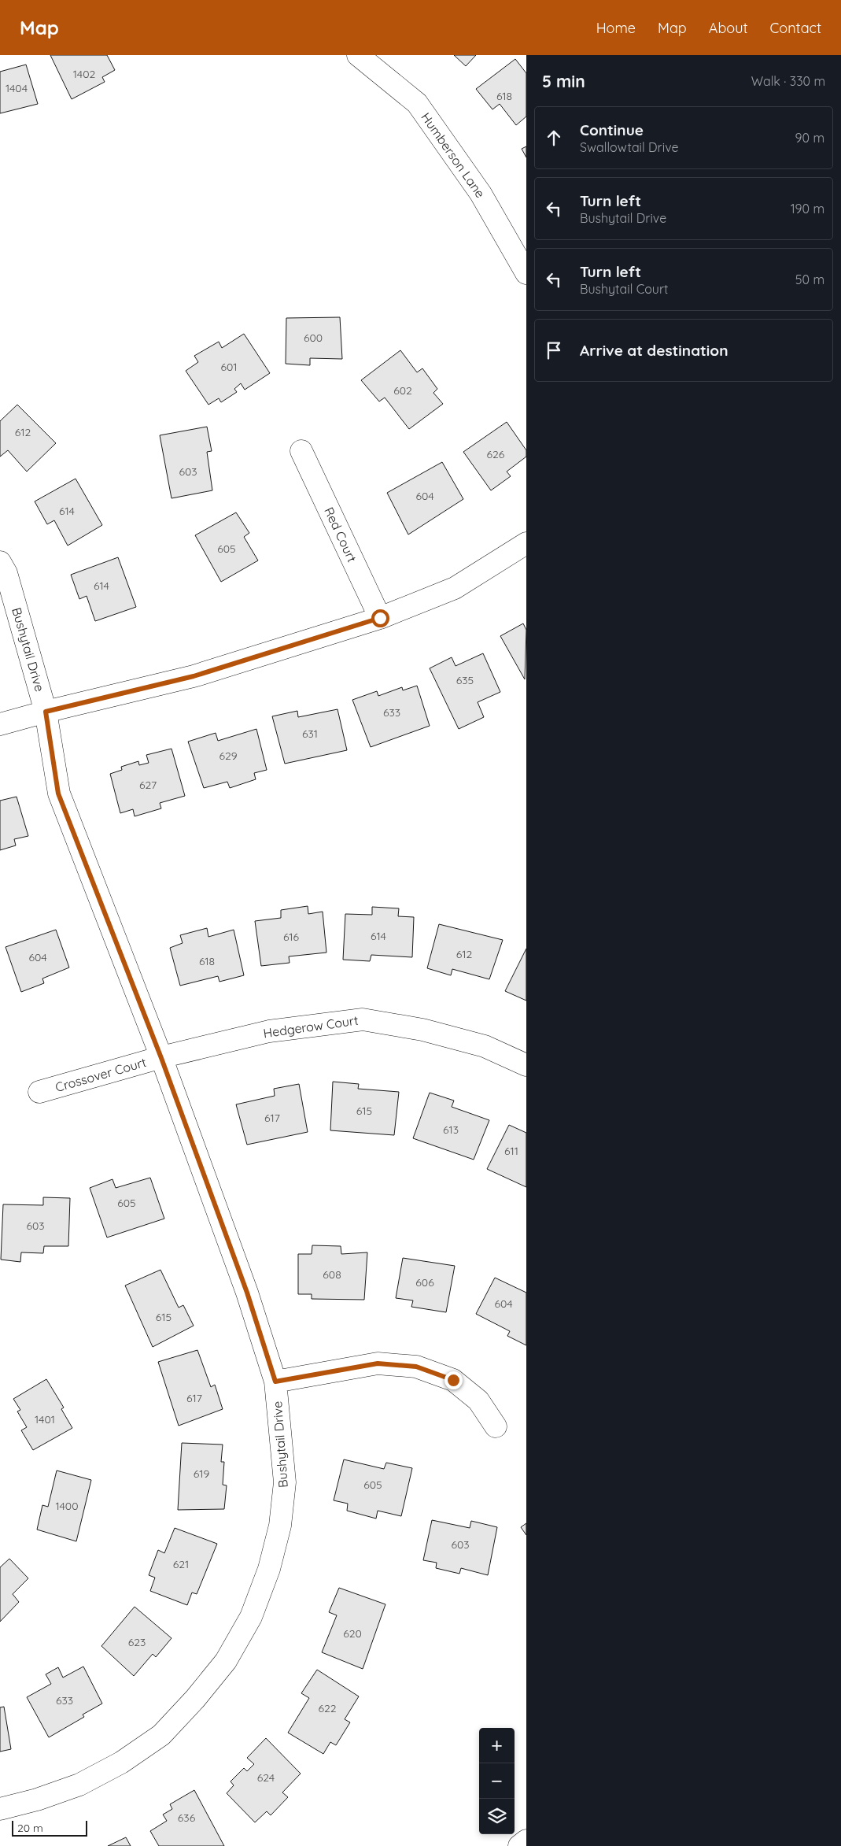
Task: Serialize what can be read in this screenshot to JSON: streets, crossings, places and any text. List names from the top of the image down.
{
  "streets": {
    "main road": [
      "Humberson Lane",
      "Red Court",
      "Bushytail Drive",
      "Hedgerow Court",
      "Crossover Court"
    ]
  },
  "crossings": [
    ["Bushytail Drive", "Hedgerow Court"],
    ["Bushytail Drive", "Crossover Court"],
    ["Hedgerow Court", "Crossover Court"]
  ],
  "house_numbers": [
    "1402",
    "1404",
    "618",
    "600",
    "601",
    "602",
    "612",
    "626",
    "603",
    "604",
    "614",
    "605",
    "614",
    "635",
    "633",
    "631",
    "629",
    "627",
    "614",
    "616",
    "612",
    "604",
    "618",
    "615",
    "617",
    "613",
    "611",
    "605",
    "603",
    "608",
    "606",
    "604",
    "615",
    "617",
    "1401",
    "619",
    "605",
    "1400",
    "603",
    "621",
    "620",
    "623",
    "633",
    "622",
    "624",
    "636"
  ],
  "scale_bar": "20 m",
  "page": {
    "header": "Map",
    "nav": [
      "Home",
      "Map",
      "About",
      "Contact"
    ],
    "heading": ["5 min", "Walk · 330 m"],
    "list": [
      ["Continue", "Swallowtail Drive", "90 m"],
      ["Turn left", "Bushytail Drive", "190 m"],
      ["Turn left", "Bushytail Court", "50 m"],
      "Arrive at destination"
    ],
    "map_buttons": ["+", "−"],
    "scale": "20 m"
  }
}
